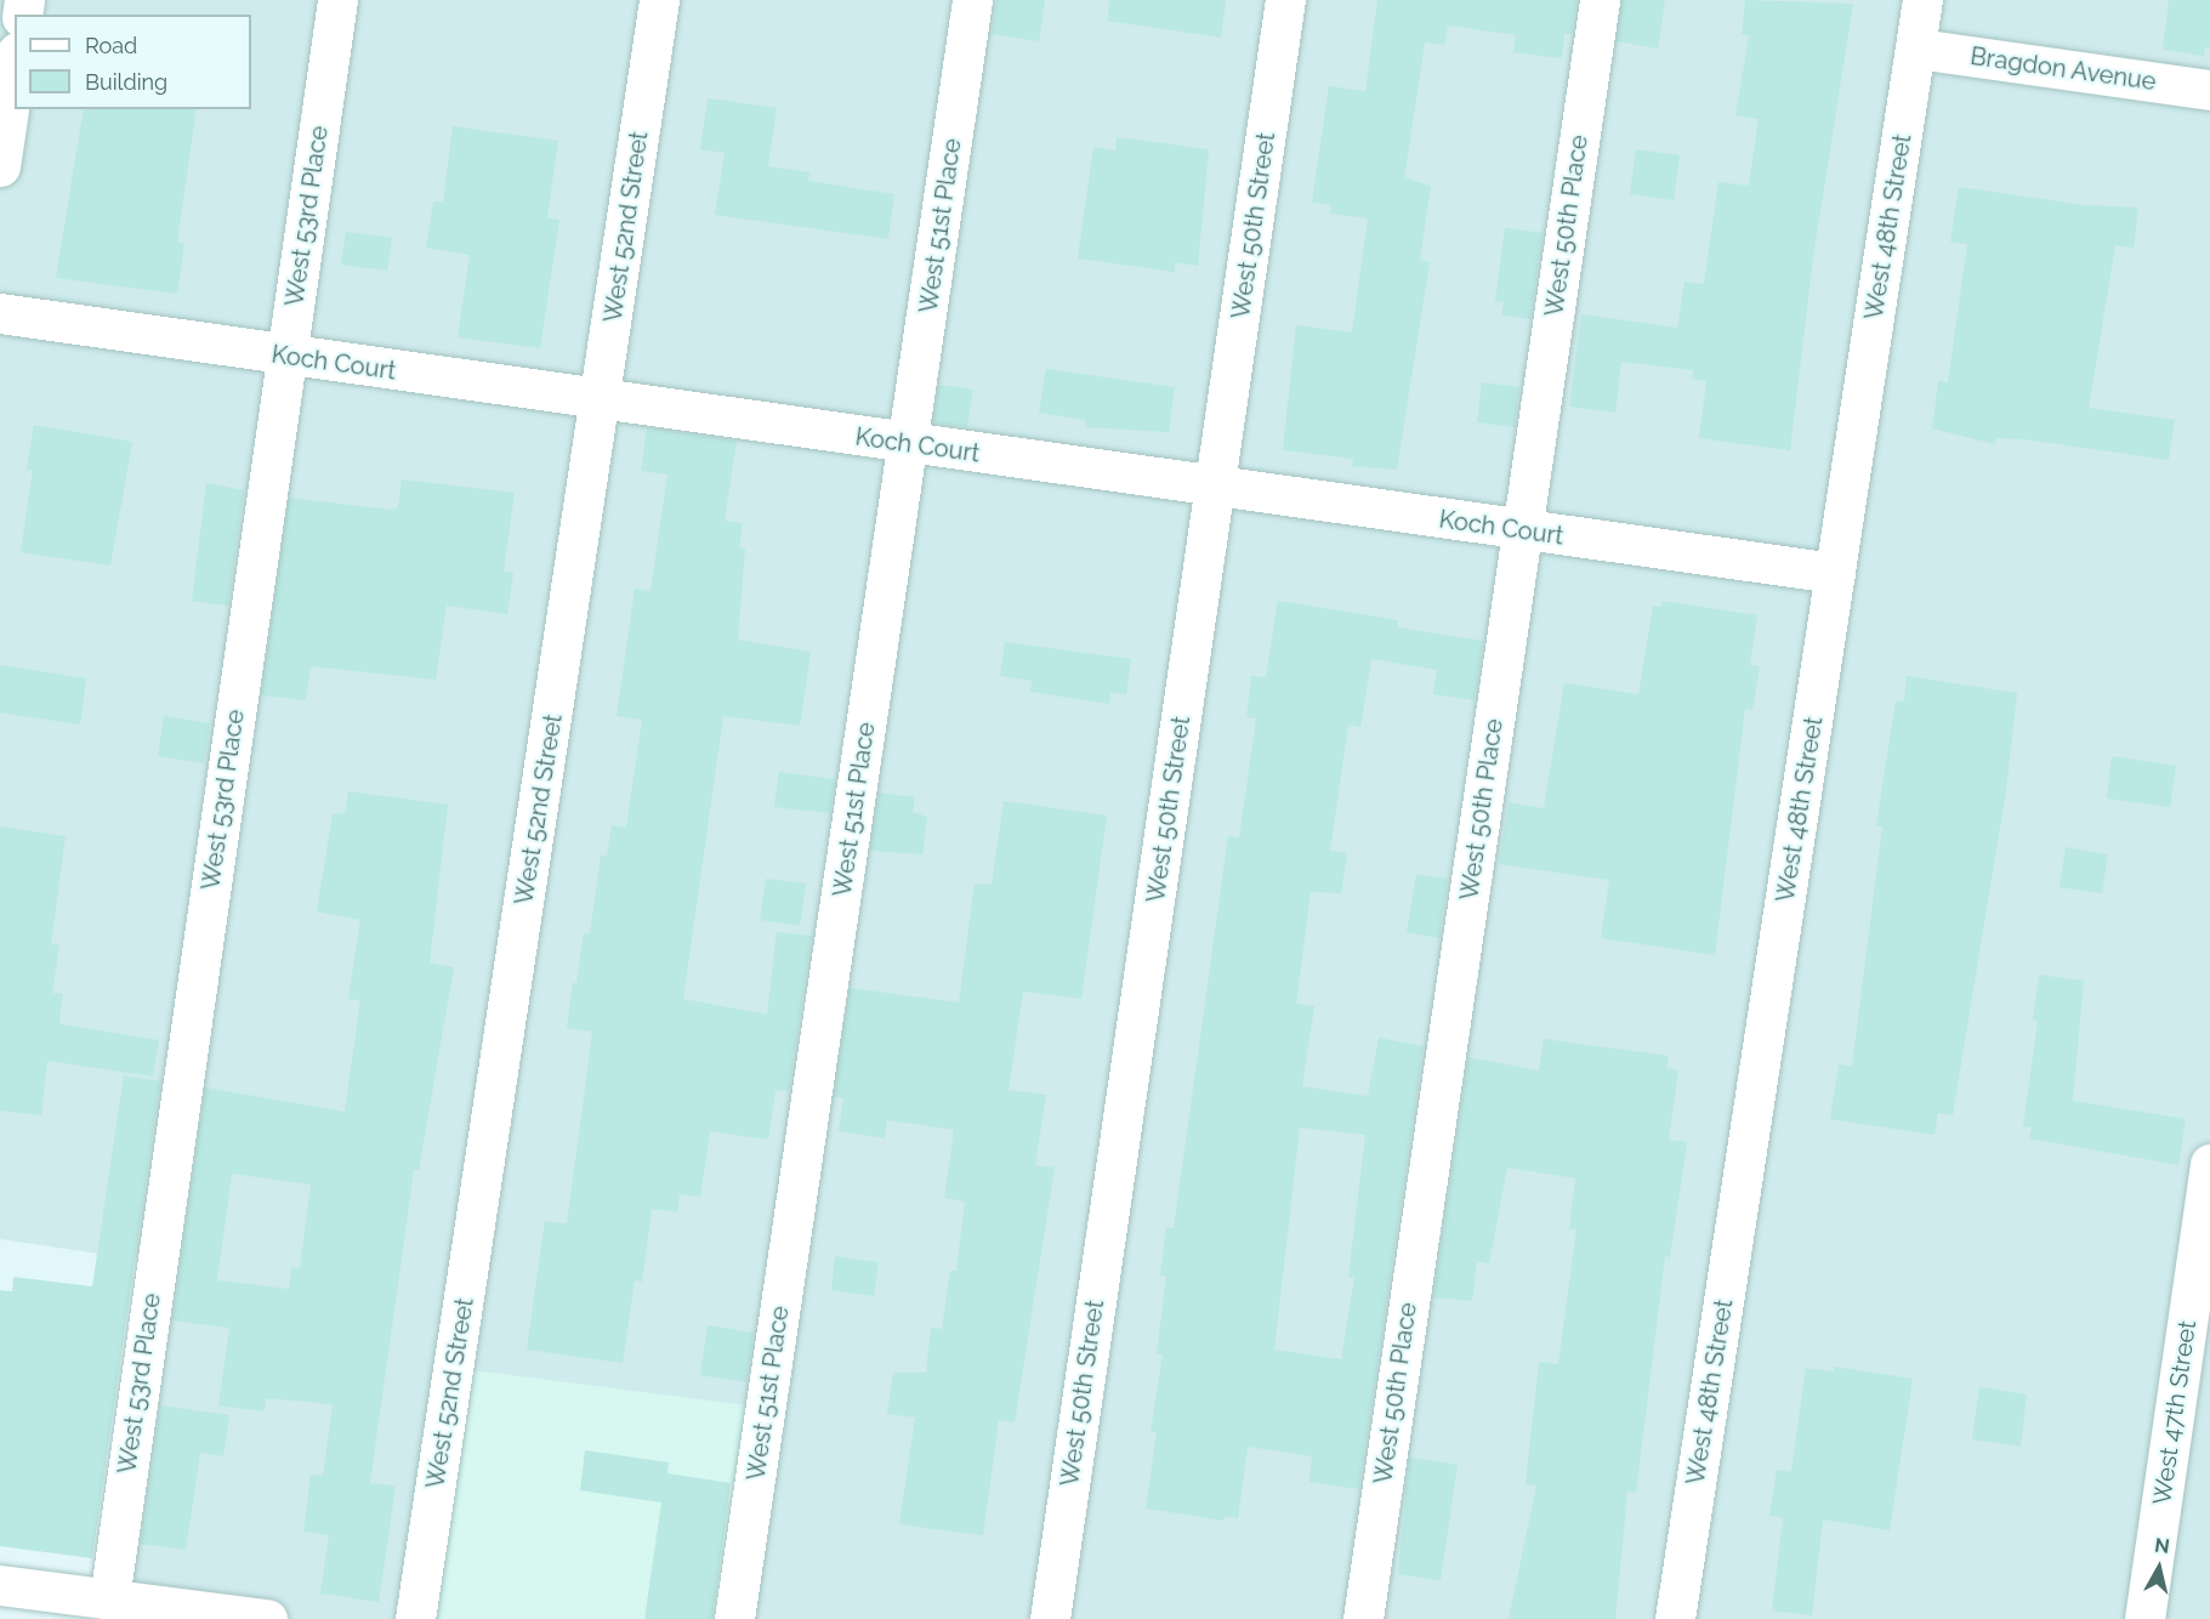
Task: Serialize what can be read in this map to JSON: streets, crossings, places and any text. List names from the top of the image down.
{
  "streets": {
    "street": [
      "Bragdon Avenue",
      "West 53rd Place",
      "West 51st Place",
      "West 50th Street",
      "West 50th Place",
      "West 52nd Street",
      "West 48th Street",
      "Koch Court",
      "West 47th Street"
    ]
  },
  "crossings": [
    ["Bragdon Avenue", "West 48th Street"],
    ["West 53rd Place", "Koch Court"],
    ["West 51st Place", "Koch Court"],
    ["West 50th Street", "Koch Court"],
    ["West 50th Place", "Koch Court"],
    ["West 52nd Street", "Koch Court"],
    ["West 48th Street", "Koch Court"]
  ],
  "legend": ["Road", "Building"],
  "north": "top"
}
